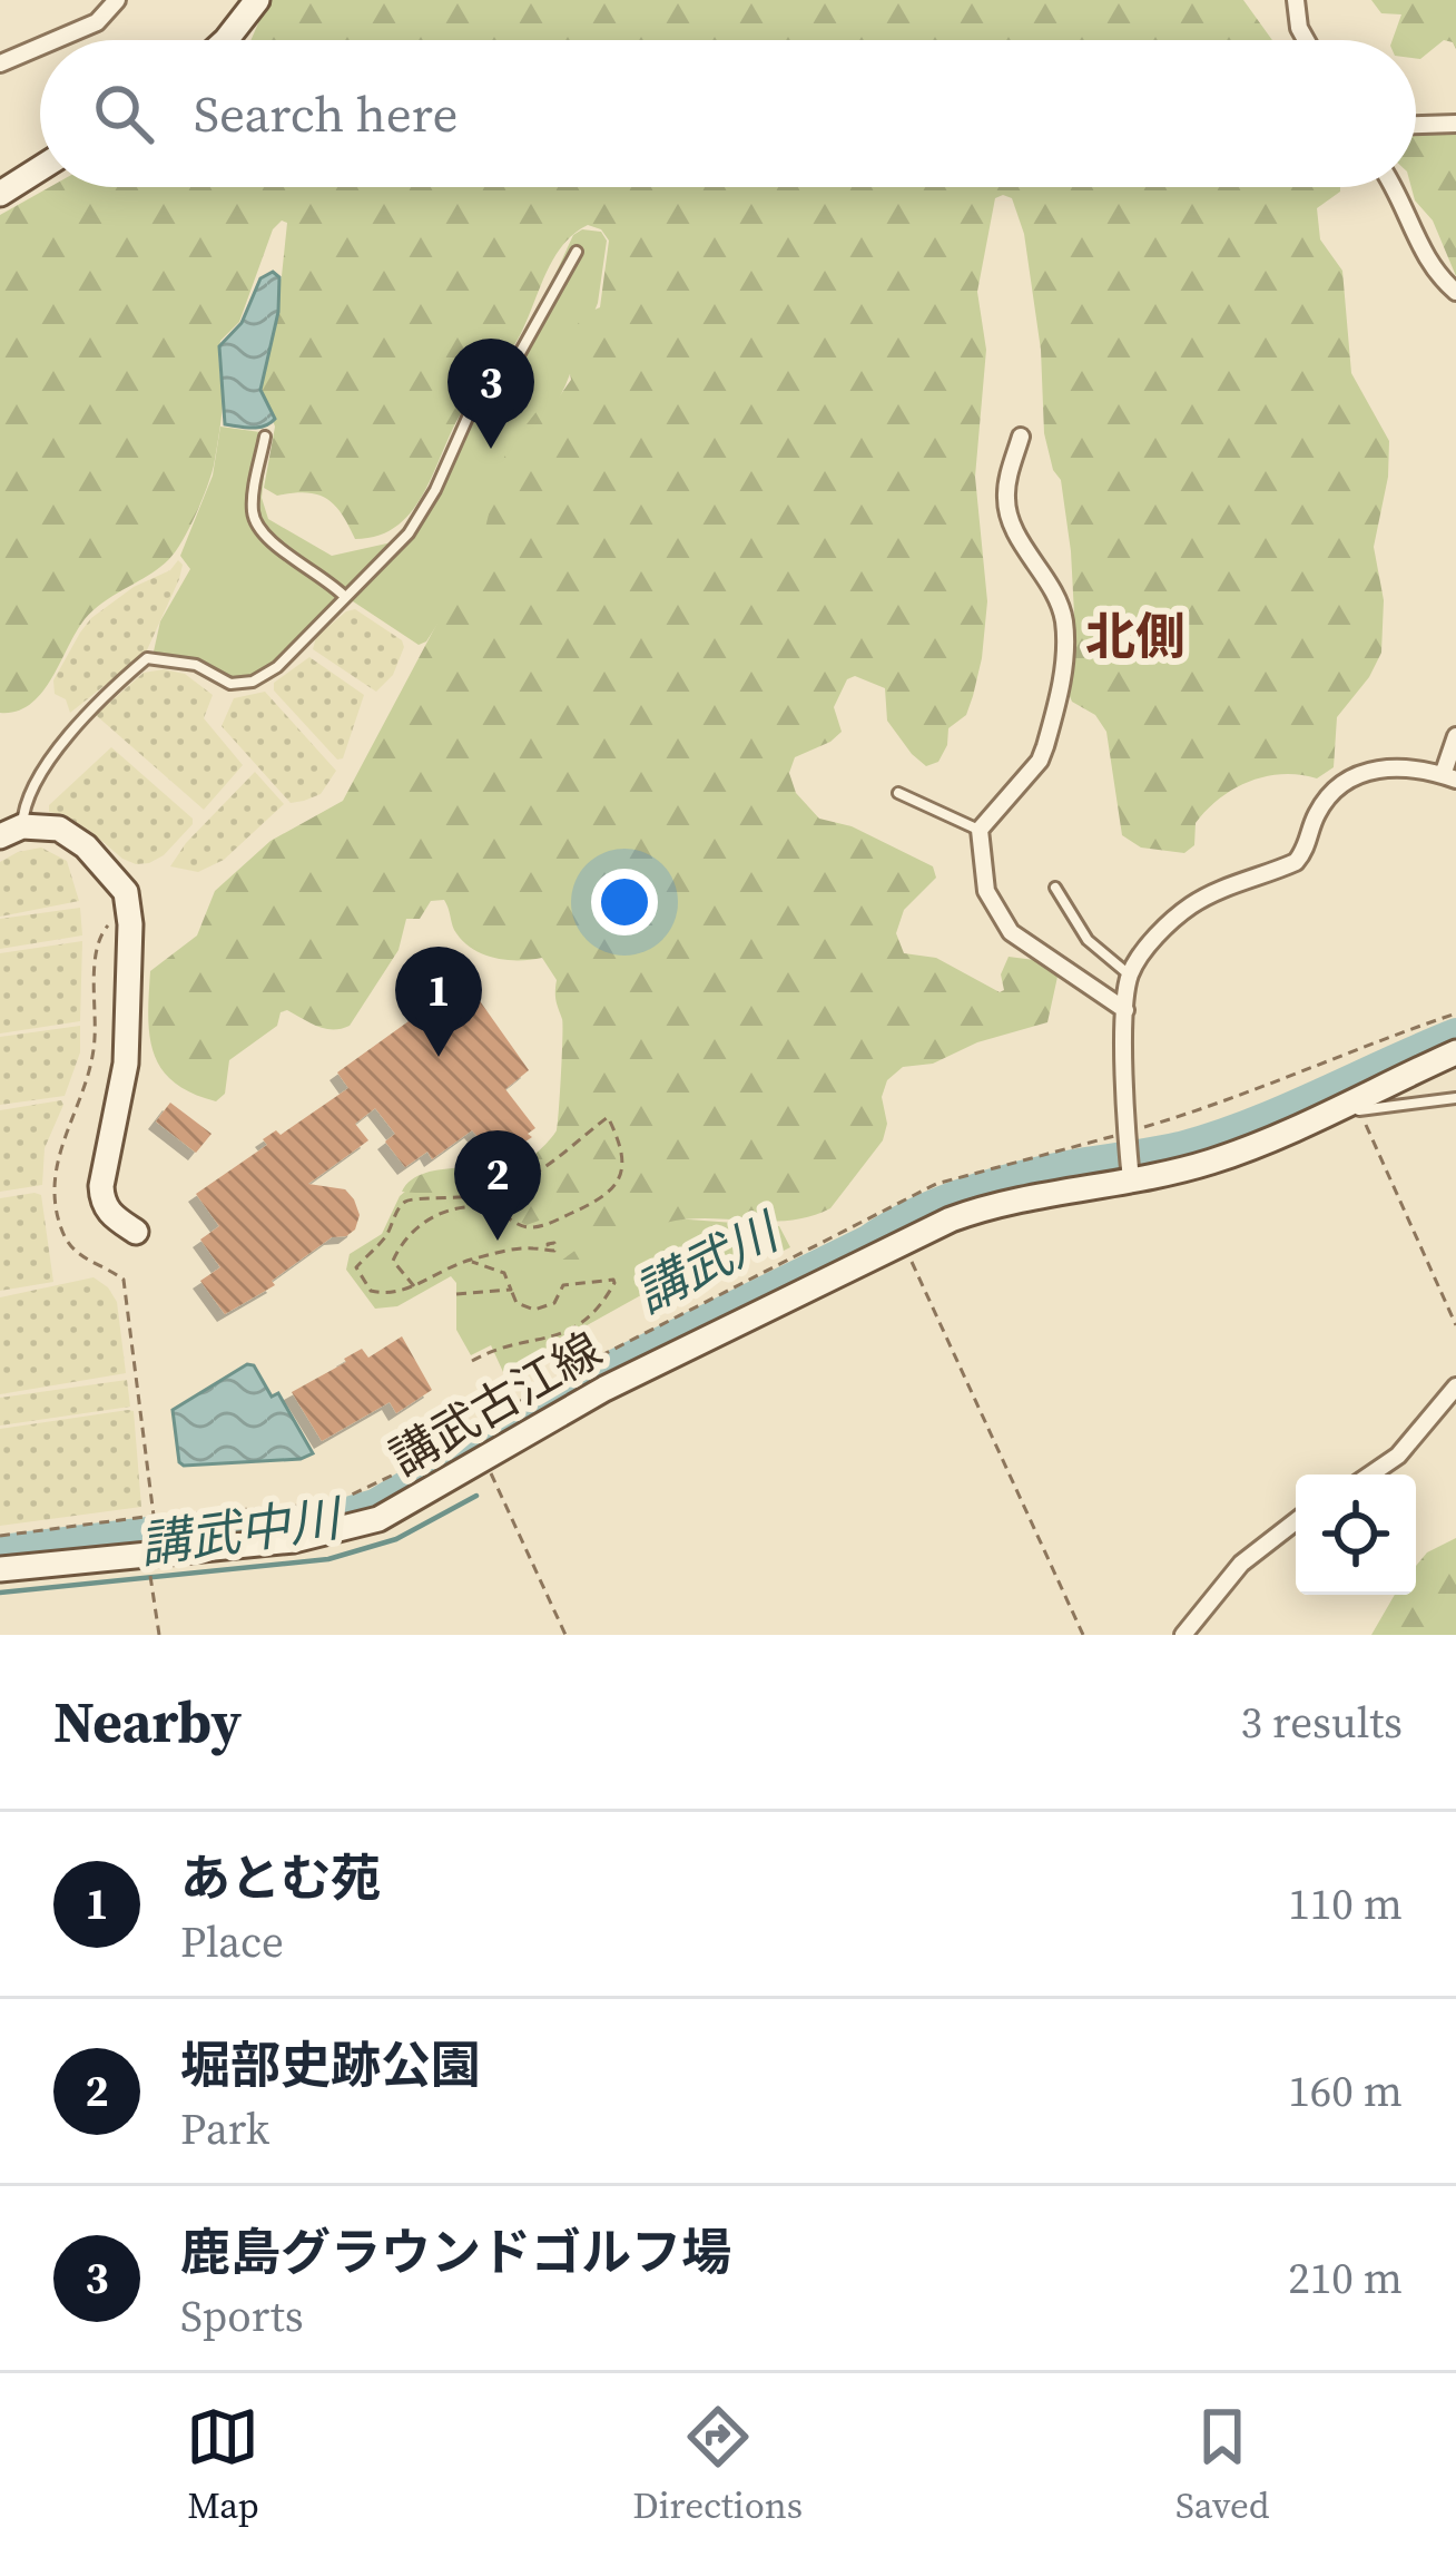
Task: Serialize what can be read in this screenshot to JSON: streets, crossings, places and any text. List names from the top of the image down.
{
  "streets": {
    "main road": ["講武古江線"]
  },
  "districts": ["北側"],
  "water": ["講武川", "講武中川"],
  "page": {
    "search": "Search here",
    "pins": ["3", "1", "2"],
    "heading": ["Nearby", "3 results"],
    "list": [
      {
        "mark": "1",
        "name": "あとむ苑",
        "note": "Place",
        "value": "110 m"
      },
      {
        "mark": "2",
        "name": "堀部史跡公園",
        "note": "Park",
        "value": "160 m"
      },
      {
        "mark": "3",
        "name": "鹿島グラウンドゴルフ場",
        "note": "Sports",
        "value": "210 m"
      }
    ],
    "nav": ["Map", "Directions", "Saved"]
  }
}
